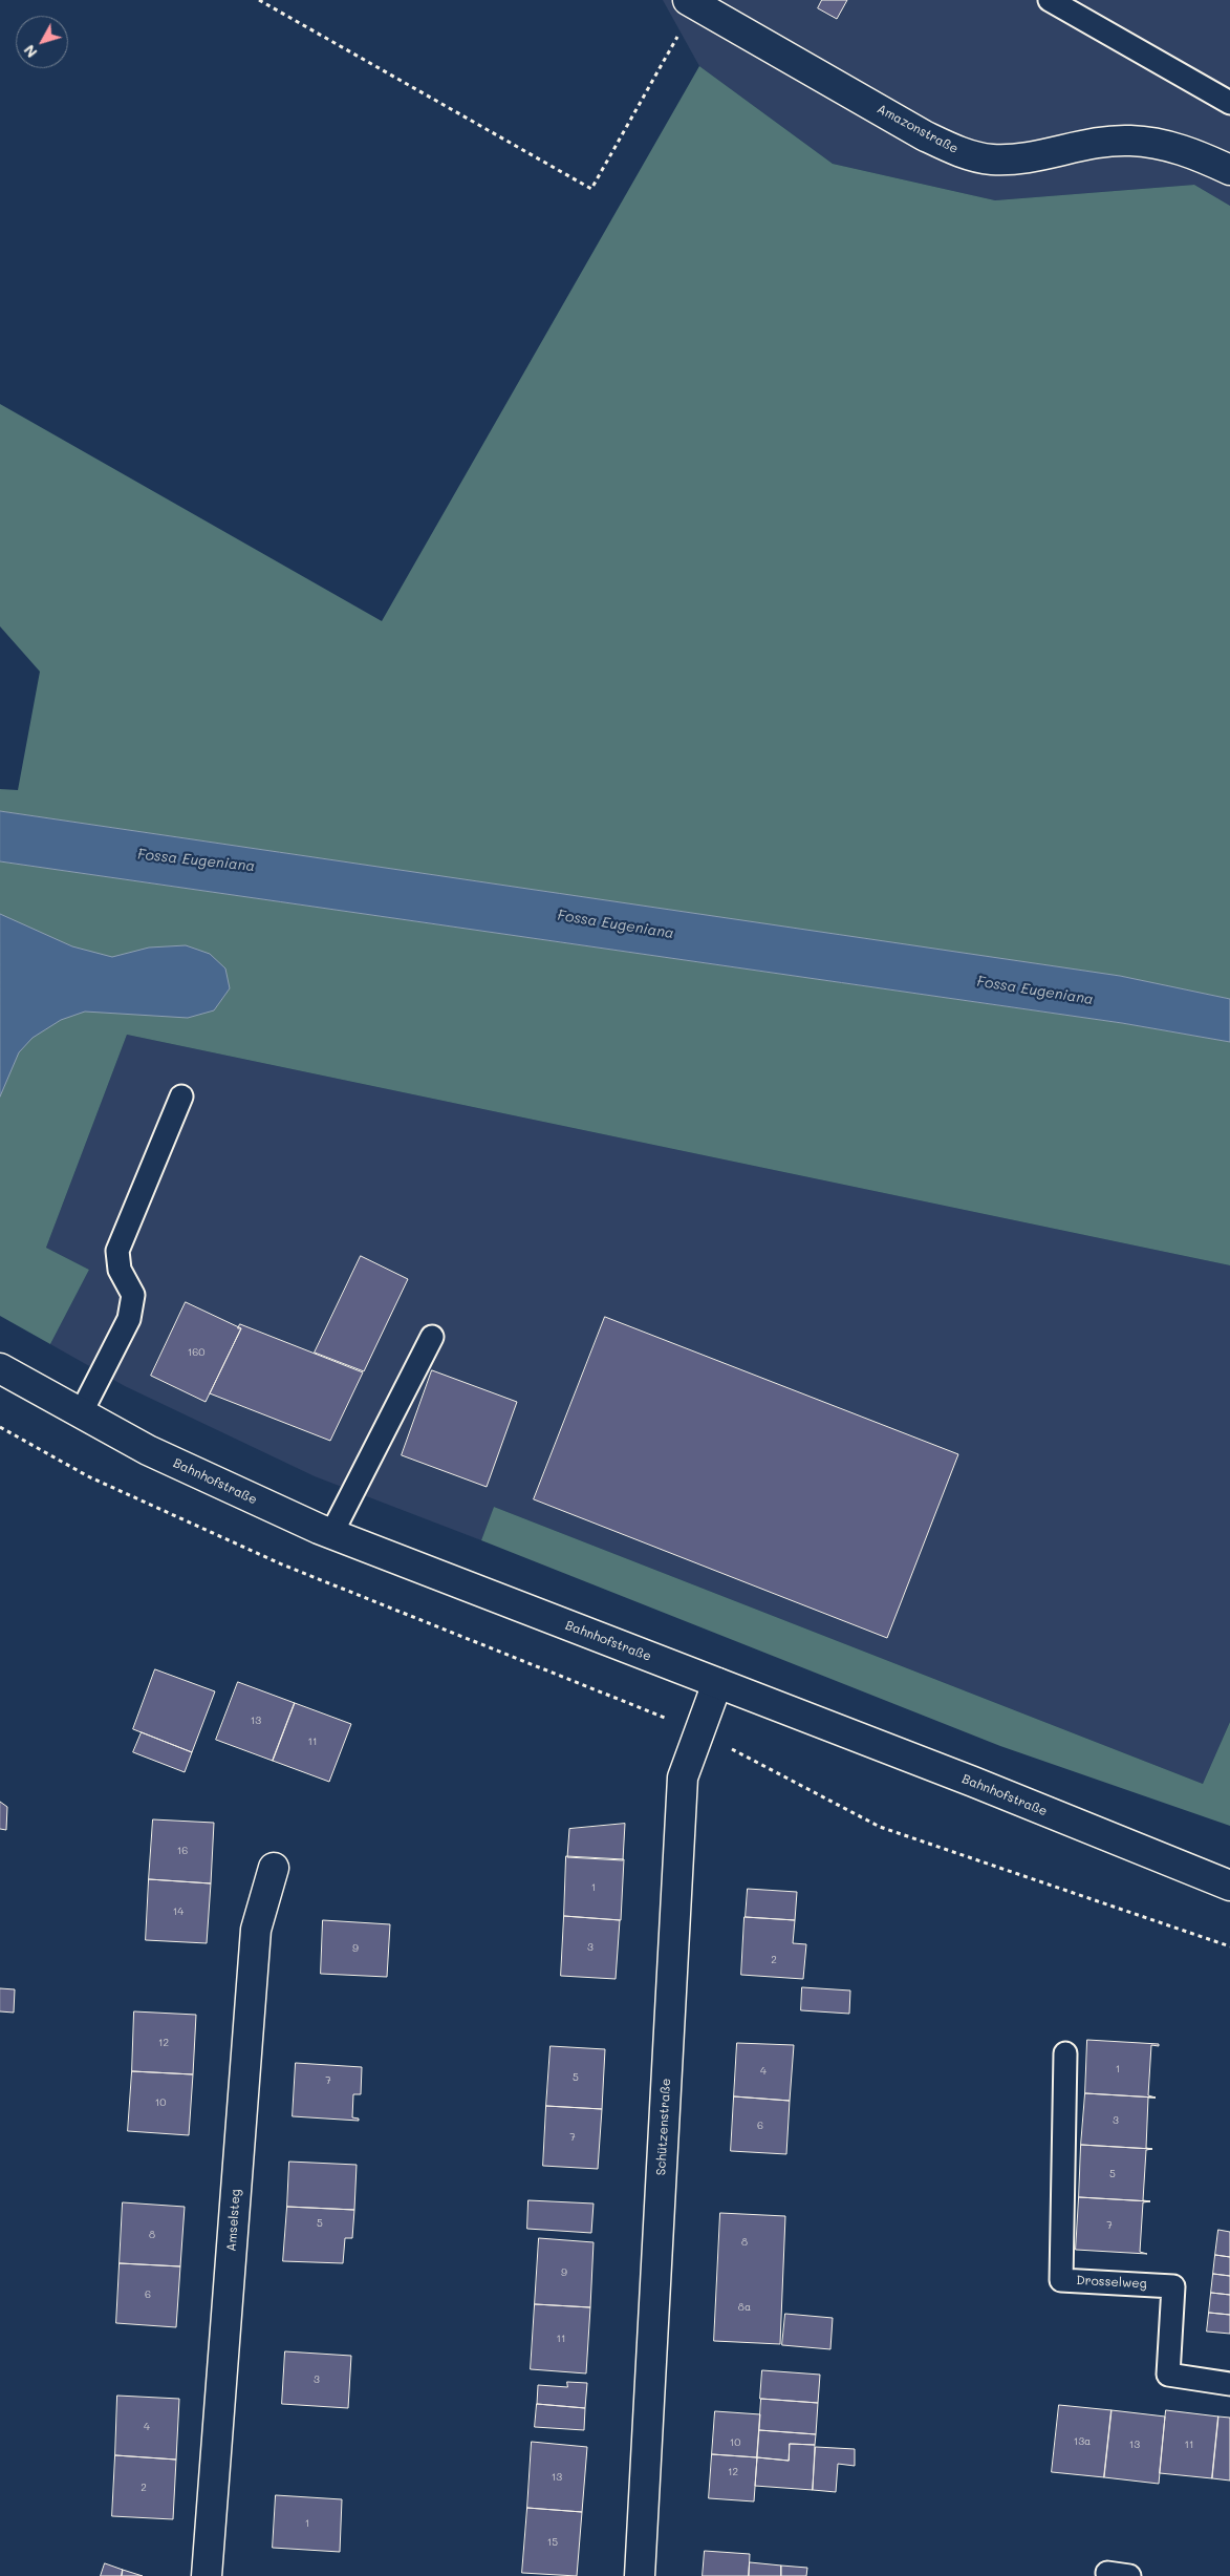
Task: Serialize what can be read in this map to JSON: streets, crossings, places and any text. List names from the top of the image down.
{
  "streets": {
    "street": [
      "Amazonstraße",
      "Bahnhofstraße",
      "Schützenstraße",
      "Amselsteg"
    ],
    "lane": ["Drosselweg"]
  },
  "crossings": [
    ["Bahnhofstraße", "Schützenstraße"]
  ],
  "water": ["Fossa Eugeniana"],
  "house_numbers": [
    "160",
    "13",
    "11",
    "16",
    "1",
    "14",
    "3",
    "9",
    "2",
    "12",
    "1",
    "4",
    "5",
    "7",
    "10",
    "3",
    "6",
    "7",
    "5",
    "5",
    "7",
    "8",
    "8",
    "9",
    "6",
    "8a",
    "11",
    "3",
    "4",
    "13a",
    "10",
    "13",
    "11",
    "12",
    "13",
    "2",
    "1",
    "15"
  ],
  "north": "bottom left"
}
